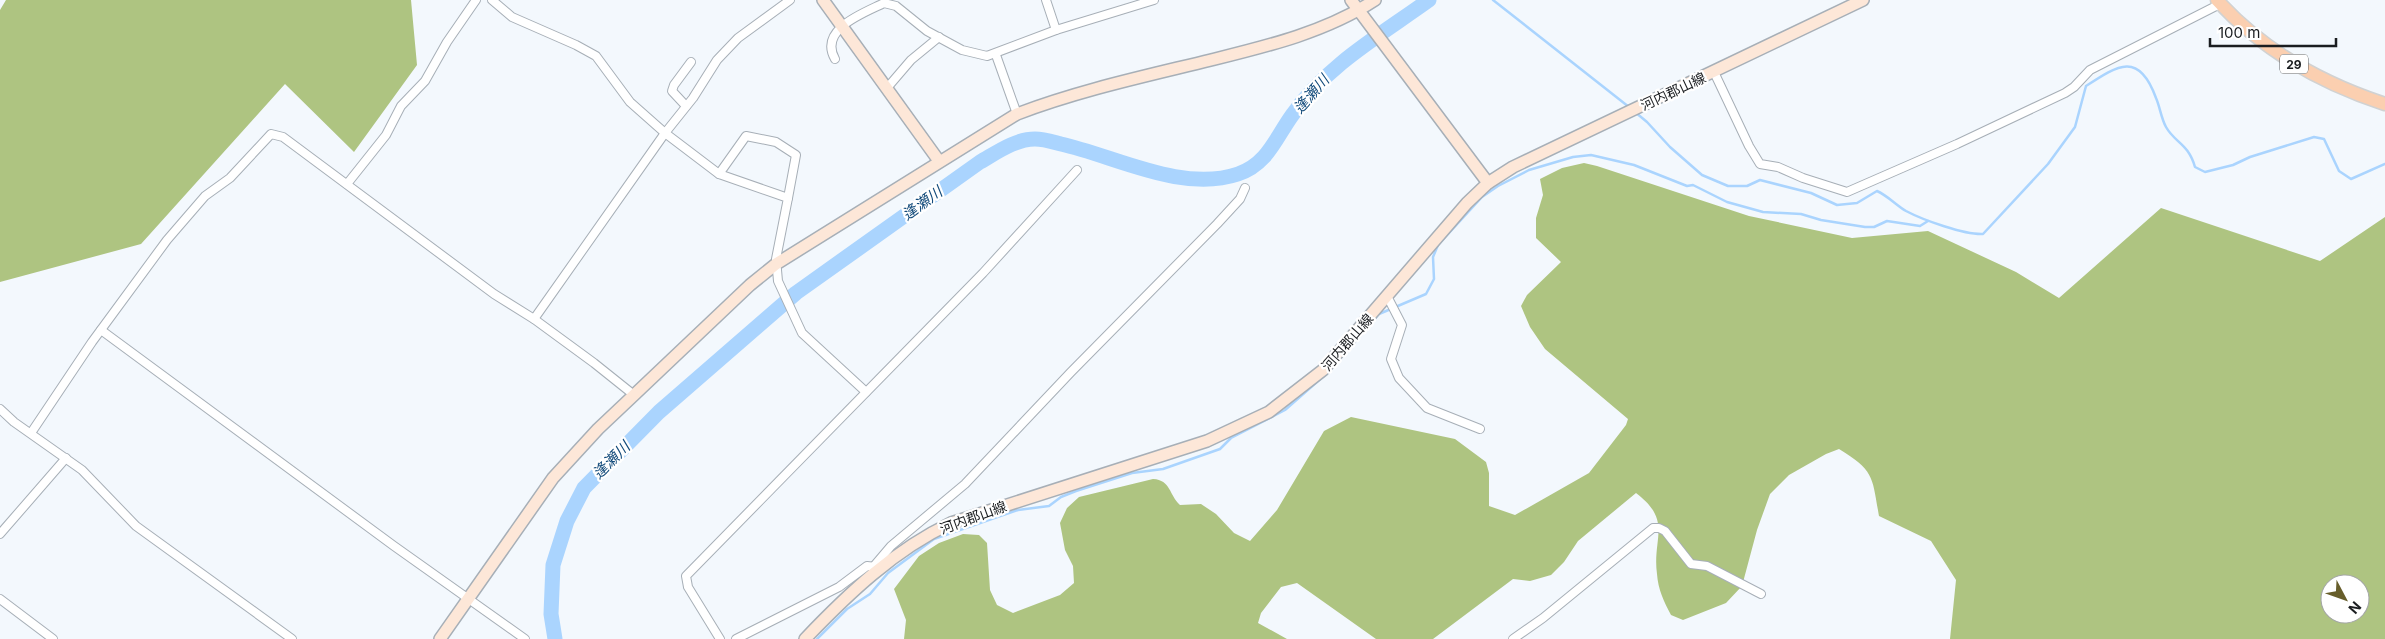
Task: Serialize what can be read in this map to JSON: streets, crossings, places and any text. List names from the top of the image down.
{
  "streets": {
    "main road": ["29"],
    "street": ["河内郡山線"]
  },
  "water": ["逢瀬川"],
  "scale_bar": "100 m",
  "north": "bottom right"
}
